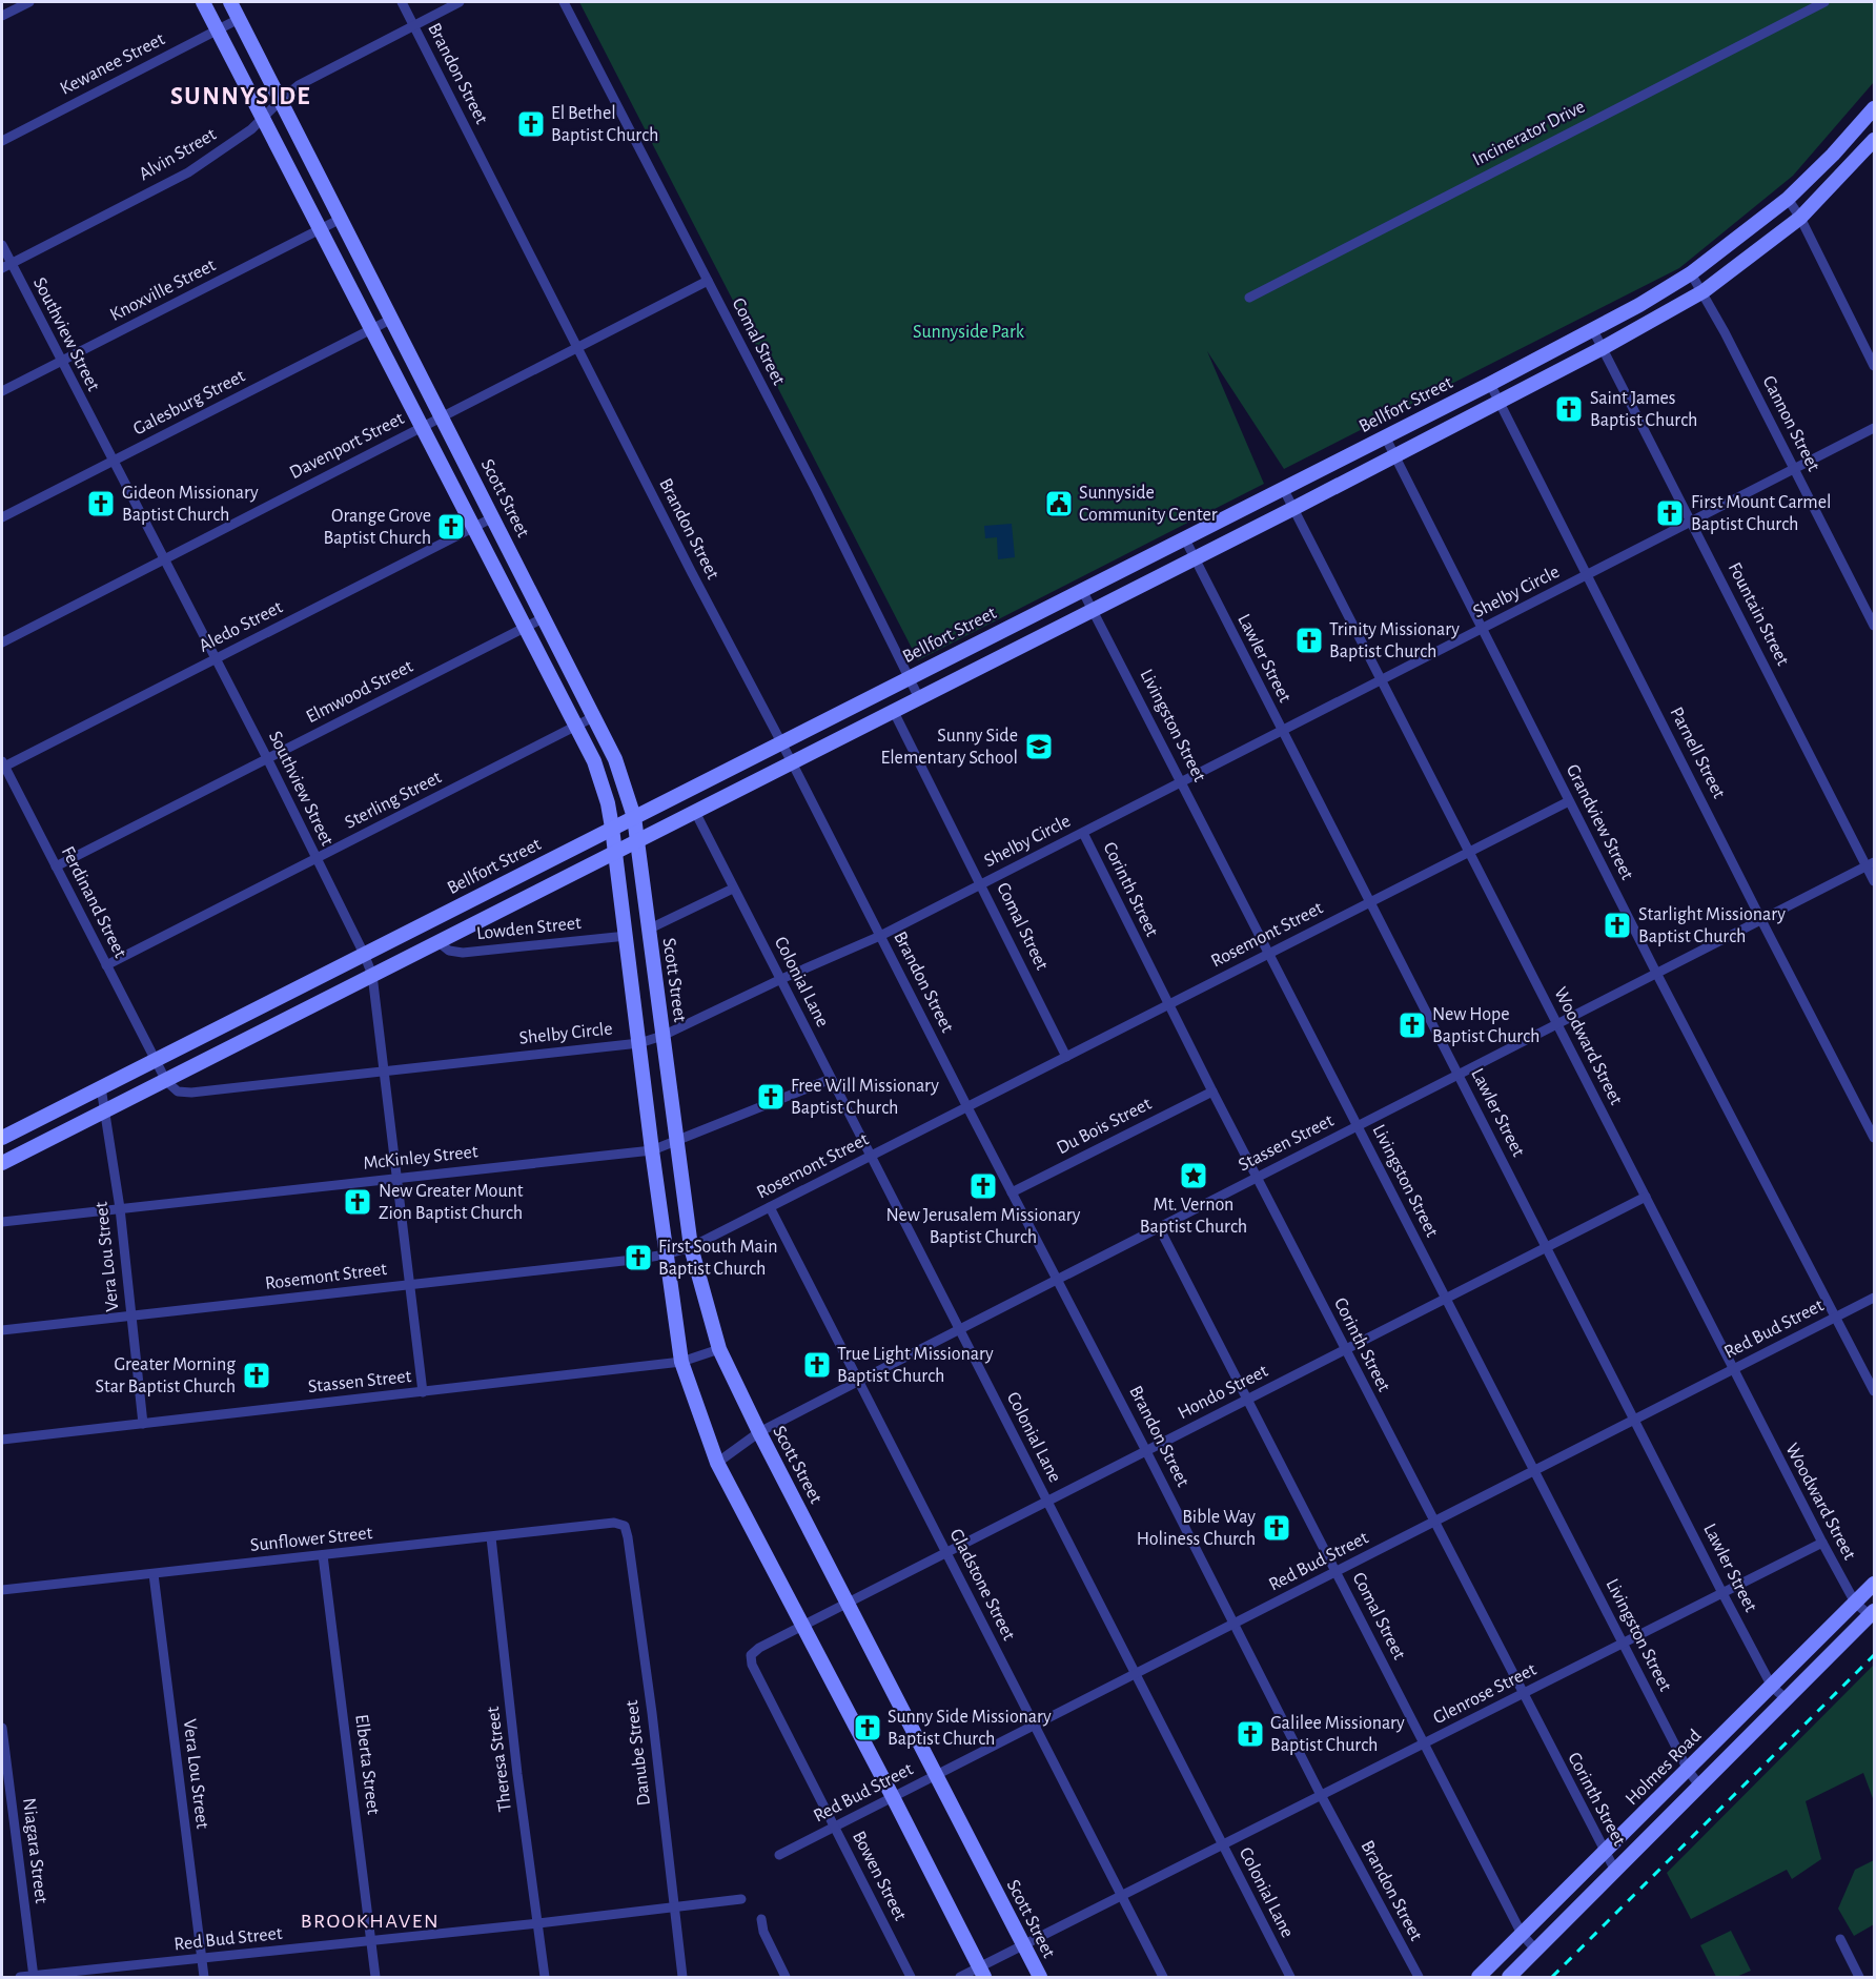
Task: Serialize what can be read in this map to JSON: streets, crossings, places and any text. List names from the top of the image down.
{
  "streets": {
    "main road": ["Bellfort Street", "Scott Street", "Holmes Road"],
    "street": [
      "Kewanee Street",
      "Brandon Street",
      "Incinerator Drive",
      "Alvin Street",
      "Knoxville Street",
      "Southview Street",
      "Comal Street",
      "Galesburg Street",
      "Cannon Street",
      "Davenport Street",
      "Shelby Circle",
      "Fountain Street",
      "Aledo Street",
      "Lawler Street",
      "Elmwood Street",
      "Livingston Street",
      "Parnell Street",
      "Sterling Street",
      "Grandview Street",
      "Corinth Street",
      "Ferdinand Street",
      "Lowden Street",
      "Rosemont Street",
      "Colonial Lane",
      "Woodward Street",
      "Du Bois Street",
      "Stassen Street",
      "McKinley Street",
      "Vera Lou Street",
      "Red Bud Street",
      "Hondo Street",
      "Sunflower Street",
      "Gladstone Street",
      "Glenrose Street",
      "Danube Street",
      "Theresa Street",
      "Elberta Street",
      "Niagara Street",
      "Bowen Street"
    ]
  },
  "crossings": [
    ["Kewanee Street", "Scott Street"],
    ["Brandon Street", "Alvin Street"],
    ["Brandon Street", "Bellfort Street"],
    ["Brandon Street", "Davenport Street"],
    ["Brandon Street", "Shelby Circle"],
    ["Brandon Street", "Rosemont Street"],
    ["Brandon Street", "Du Bois Street"],
    ["Brandon Street", "Stassen Street"],
    ["Brandon Street", "Red Bud Street"],
    ["Brandon Street", "Hondo Street"],
    ["Brandon Street", "Glenrose Street"],
    ["Alvin Street", "Southview Street"],
    ["Alvin Street", "Scott Street"],
    ["Knoxville Street", "Southview Street"],
    ["Knoxville Street", "Scott Street"],
    ["Southview Street", "Galesburg Street"],
    ["Southview Street", "Bellfort Street"],
    ["Southview Street", "Davenport Street"],
    ["Southview Street", "Shelby Circle"],
    ["Southview Street", "Aledo Street"],
    ["Southview Street", "Elmwood Street"],
    ["Southview Street", "Sterling Street"],
    ["Southview Street", "Rosemont Street"],
    ["Southview Street", "Stassen Street"],
    ["Southview Street", "McKinley Street"],
    ["Comal Street", "Bellfort Street"],
    ["Comal Street", "Davenport Street"],
    ["Comal Street", "Shelby Circle"],
    ["Comal Street", "Rosemont Street"],
    ["Comal Street", "Stassen Street"],
    ["Comal Street", "Red Bud Street"],
    ["Comal Street", "Hondo Street"],
    ["Comal Street", "Glenrose Street"],
    ["Comal Street", "Holmes Road"],
    ["Galesburg Street", "Scott Street"],
    ["Bellfort Street", "Cannon Street"],
    ["Bellfort Street", "Scott Street"],
    ["Bellfort Street", "Fountain Street"],
    ["Bellfort Street", "Lawler Street"],
    ["Bellfort Street", "Livingston Street"],
    ["Bellfort Street", "Parnell Street"],
    ["Bellfort Street", "Grandview Street"],
    ["Bellfort Street", "Ferdinand Street"],
    ["Bellfort Street", "Woodward Street"],
    ["Bellfort Street", "Vera Lou Street"],
    ["Cannon Street", "Shelby Circle"],
    ["Davenport Street", "Scott Street"],
    ["Scott Street", "Shelby Circle"],
    ["Scott Street", "Aledo Street"],
    ["Scott Street", "Elmwood Street"],
    ["Scott Street", "Sterling Street"],
    ["Scott Street", "Rosemont Street"],
    ["Scott Street", "Stassen Street"],
    ["Scott Street", "McKinley Street"],
    ["Scott Street", "Red Bud Street"],
    ["Scott Street", "Hondo Street"],
    ["Scott Street", "Glenrose Street"],
    ["Shelby Circle", "Fountain Street"],
    ["Shelby Circle", "Lawler Street"],
    ["Shelby Circle", "Livingston Street"],
    ["Shelby Circle", "Parnell Street"],
    ["Shelby Circle", "Grandview Street"],
    ["Shelby Circle", "Corinth Street"],
    ["Shelby Circle", "Colonial Lane"],
    ["Shelby Circle", "Woodward Street"],
    ["Fountain Street", "Stassen Street"],
    ["Aledo Street", "Ferdinand Street"],
    ["Lawler Street", "Rosemont Street"],
    ["Lawler Street", "Stassen Street"],
    ["Lawler Street", "Red Bud Street"],
    ["Lawler Street", "Hondo Street"],
    ["Lawler Street", "Glenrose Street"],
    ["Lawler Street", "Holmes Road"],
    ["Elmwood Street", "Ferdinand Street"],
    ["Livingston Street", "Rosemont Street"],
    ["Livingston Street", "Stassen Street"],
    ["Livingston Street", "Red Bud Street"],
    ["Livingston Street", "Hondo Street"],
    ["Livingston Street", "Glenrose Street"],
    ["Livingston Street", "Holmes Road"],
    ["Parnell Street", "Stassen Street"],
    ["Sterling Street", "Ferdinand Street"],
    ["Grandview Street", "Rosemont Street"],
    ["Grandview Street", "Stassen Street"],
    ["Grandview Street", "Red Bud Street"],
    ["Corinth Street", "Rosemont Street"],
    ["Corinth Street", "Du Bois Street"],
    ["Corinth Street", "Stassen Street"],
    ["Corinth Street", "Red Bud Street"],
    ["Corinth Street", "Hondo Street"],
    ["Corinth Street", "Glenrose Street"],
    ["Corinth Street", "Holmes Road"],
    ["Rosemont Street", "Colonial Lane"],
    ["Rosemont Street", "Woodward Street"],
    ["Rosemont Street", "Vera Lou Street"],
    ["Rosemont Street", "Gladstone Street"],
    ["Colonial Lane", "Stassen Street"],
    ["Colonial Lane", "McKinley Street"],
    ["Colonial Lane", "Red Bud Street"],
    ["Colonial Lane", "Hondo Street"],
    ["Colonial Lane", "Glenrose Street"],
    ["Woodward Street", "Stassen Street"],
    ["Woodward Street", "Red Bud Street"],
    ["Woodward Street", "Hondo Street"],
    ["Woodward Street", "Glenrose Street"],
    ["Woodward Street", "Holmes Road"],
    ["Stassen Street", "Vera Lou Street"],
    ["Stassen Street", "Gladstone Street"],
    ["McKinley Street", "Vera Lou Street"],
    ["Vera Lou Street", "Red Bud Street"],
    ["Vera Lou Street", "Sunflower Street"],
    ["Red Bud Street", "Gladstone Street"],
    ["Red Bud Street", "Danube Street"],
    ["Red Bud Street", "Theresa Street"],
    ["Red Bud Street", "Elberta Street"],
    ["Red Bud Street", "Niagara Street"],
    ["Red Bud Street", "Bowen Street"],
    ["Hondo Street", "Gladstone Street"],
    ["Hondo Street", "Bowen Street"],
    ["Sunflower Street", "Danube Street"],
    ["Sunflower Street", "Theresa Street"],
    ["Sunflower Street", "Elberta Street"],
    ["Gladstone Street", "Glenrose Street"]
  ],
  "districts": ["SUNNYSIDE", "BROOKHAVEN"],
  "parks": ["Sunnyside Park"],
  "places": {
    "church": [
      "El Bethel Baptist Church",
      "Saint James Baptist Church",
      "Gideon Missionary Baptist Church",
      "First Mount Carmel Baptist Church",
      "Orange Grove Baptist Church",
      "Trinity Missionary Baptist Church",
      "Starlight Missionary Baptist Church",
      "New Hope Baptist Church",
      "Free Will Missionary Baptist Church",
      "New Jerusalem Missionary Baptist Church",
      "New Greater Mount Zion Baptist Church",
      "First South Main Baptist Church",
      "True Light Missionary Baptist Church",
      "Greater Morning Star Baptist Church",
      "Bible Way Holiness Church",
      "Sunny Side Missionary Baptist Church",
      "Galilee Missionary Baptist Church"
    ],
    "public building": ["Sunnyside Community Center"],
    "school or university": ["Sunny Side Elementary School"],
    "place": ["Mt. Vernon Baptist Church"]
  }
}
